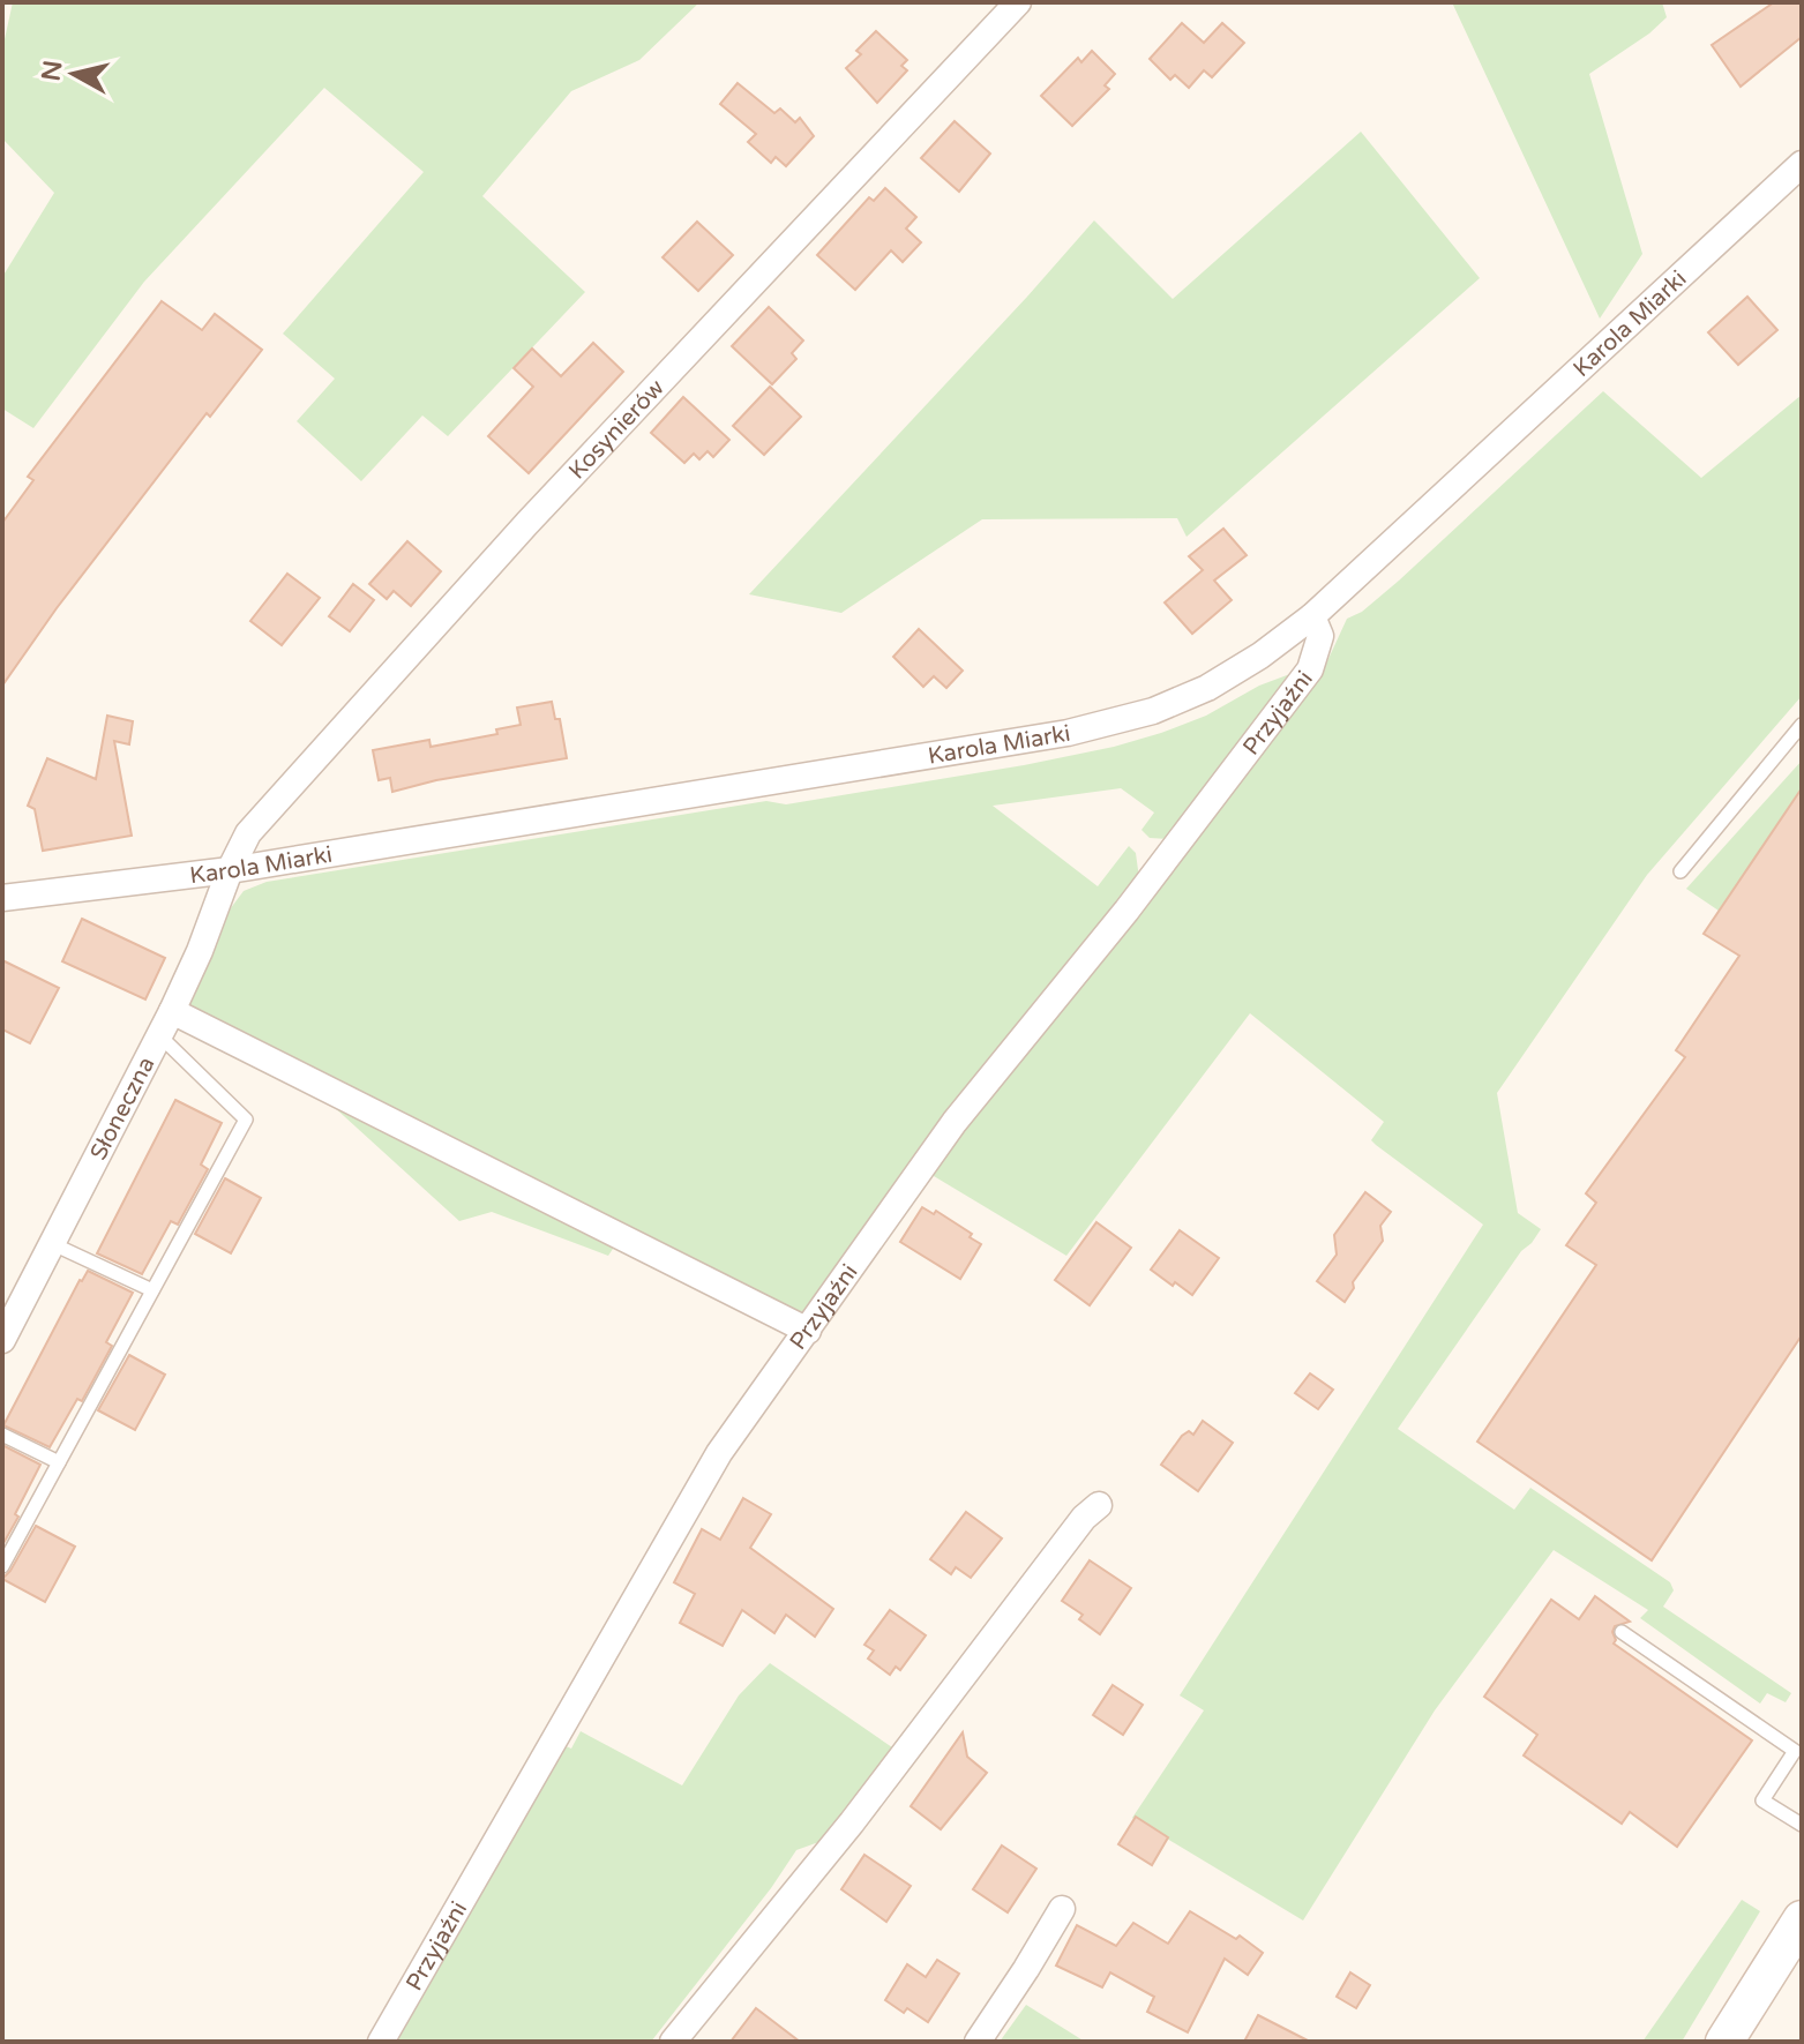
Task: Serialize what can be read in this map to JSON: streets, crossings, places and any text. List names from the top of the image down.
{
  "streets": {
    "street": [
      "Karola Miarki",
      "Kosynierów",
      "Przyjaźni",
      "Słoneczna"
    ]
  },
  "crossings": [
    ["Karola Miarki", "Kosynierów"],
    ["Karola Miarki", "Przyjaźni"],
    ["Karola Miarki", "Słoneczna"],
    ["Kosynierów", "Słoneczna"]
  ],
  "north": "left"
}
